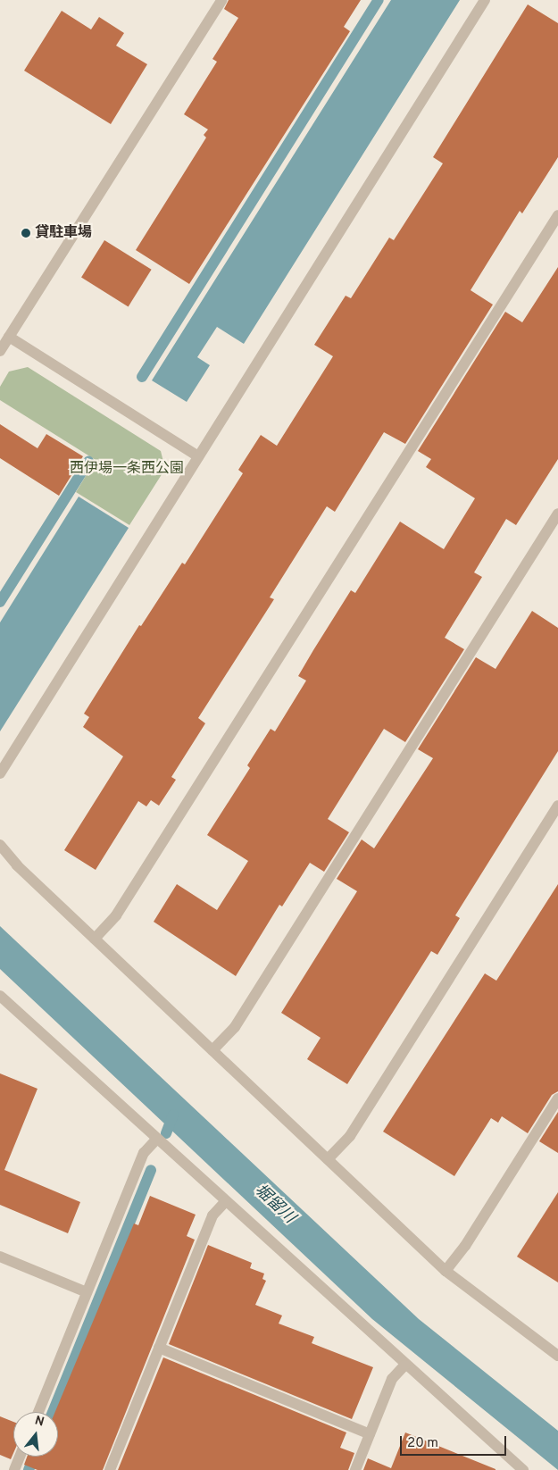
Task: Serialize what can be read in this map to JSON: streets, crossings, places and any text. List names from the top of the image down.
{
  "water": ["堀留川"],
  "parks": ["西伊場一条西公園"],
  "places": ["貸駐車場"],
  "scale_bar": "20 m",
  "north": "top"
}
